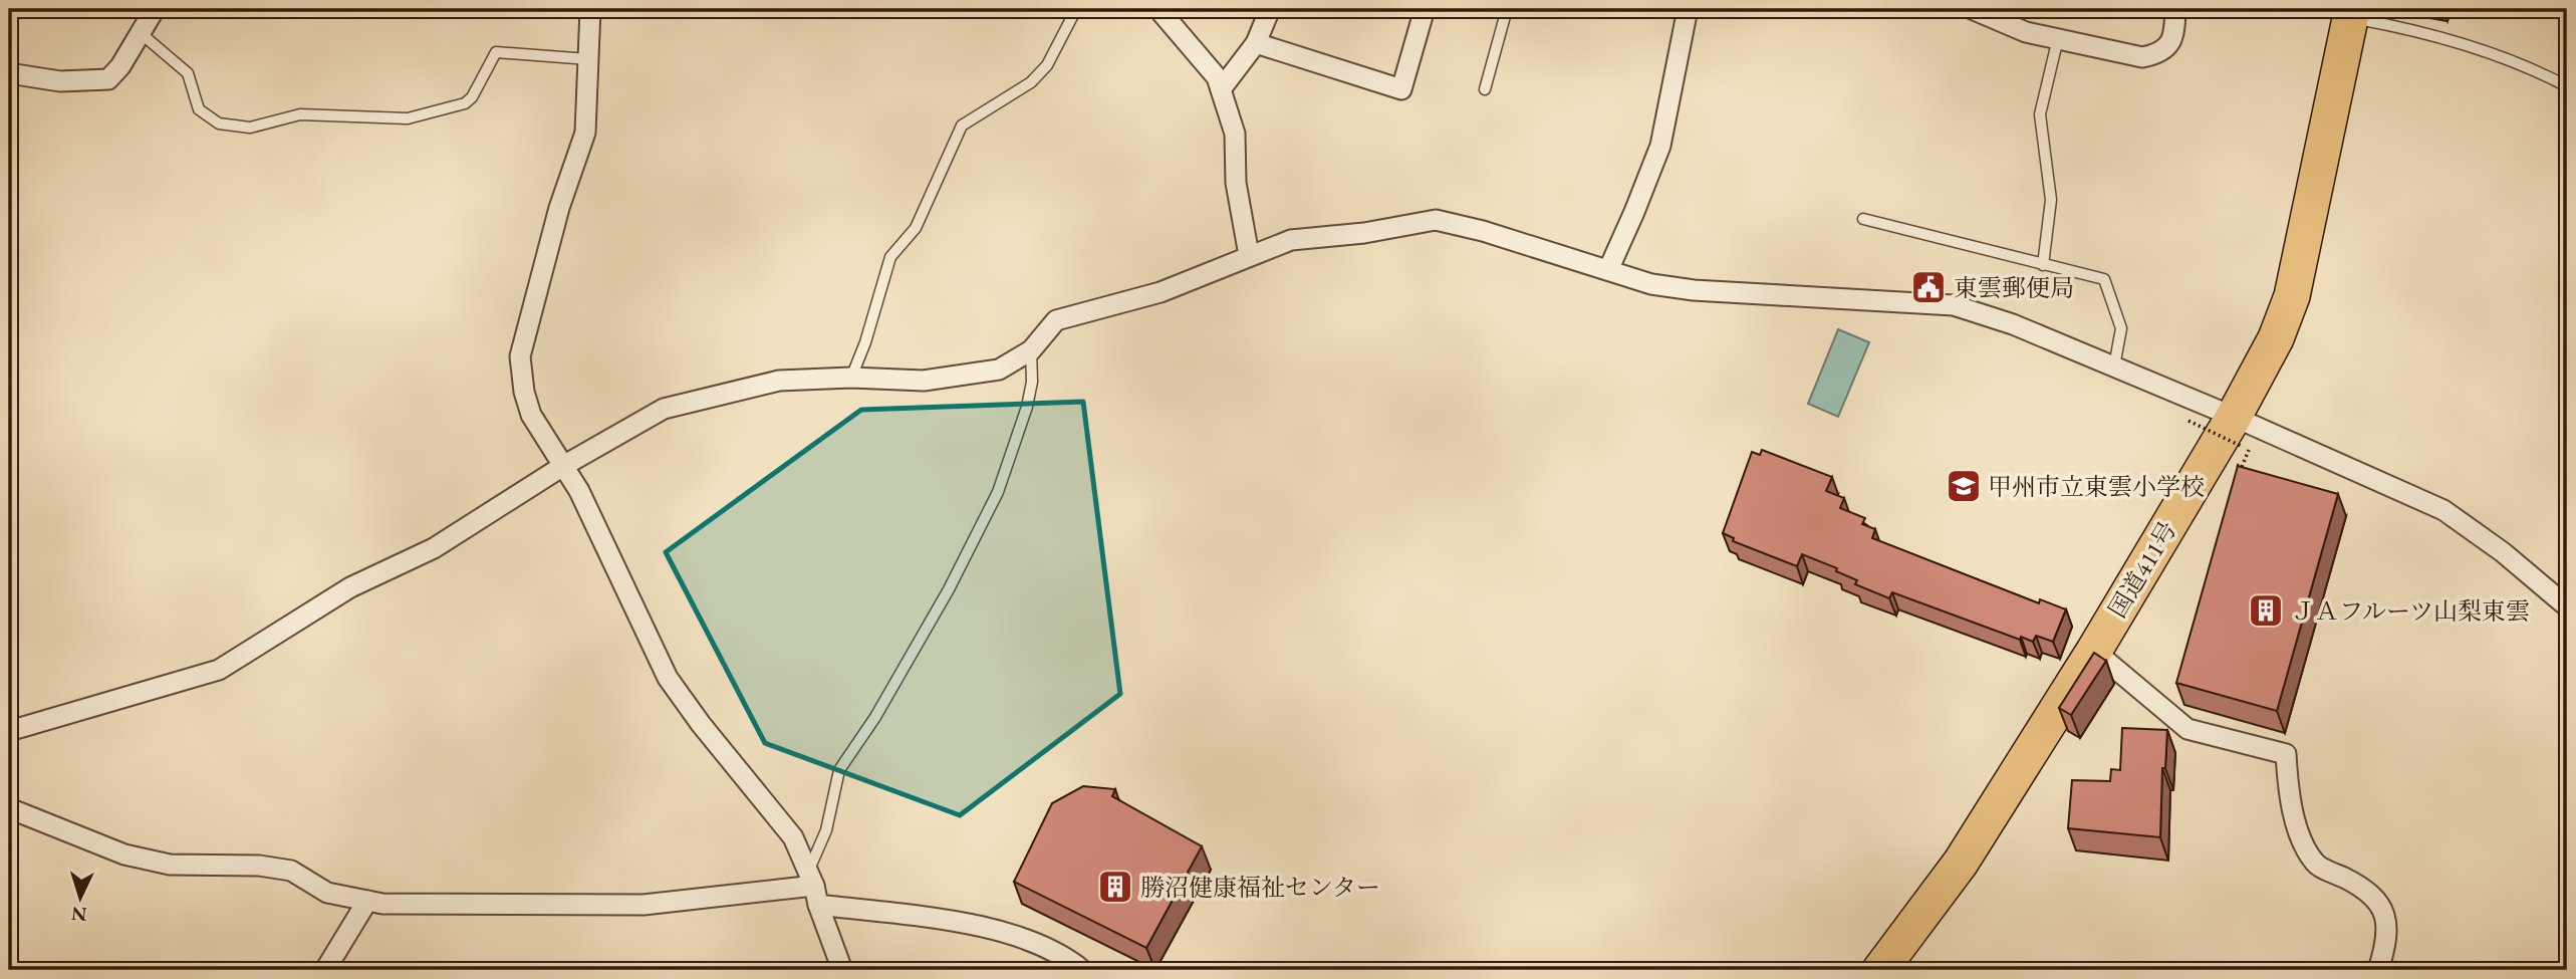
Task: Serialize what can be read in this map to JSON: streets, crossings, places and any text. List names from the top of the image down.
{
  "streets": {
    "highway": ["国道411号"]
  },
  "places": {
    "public building": ["東雲郵便局"],
    "school or university": ["甲州市立東雲小学校"],
    "building": ["ＪＡフルーツ山梨東雲", "勝沼健康福祉センター"]
  },
  "north": "bottom"
}
